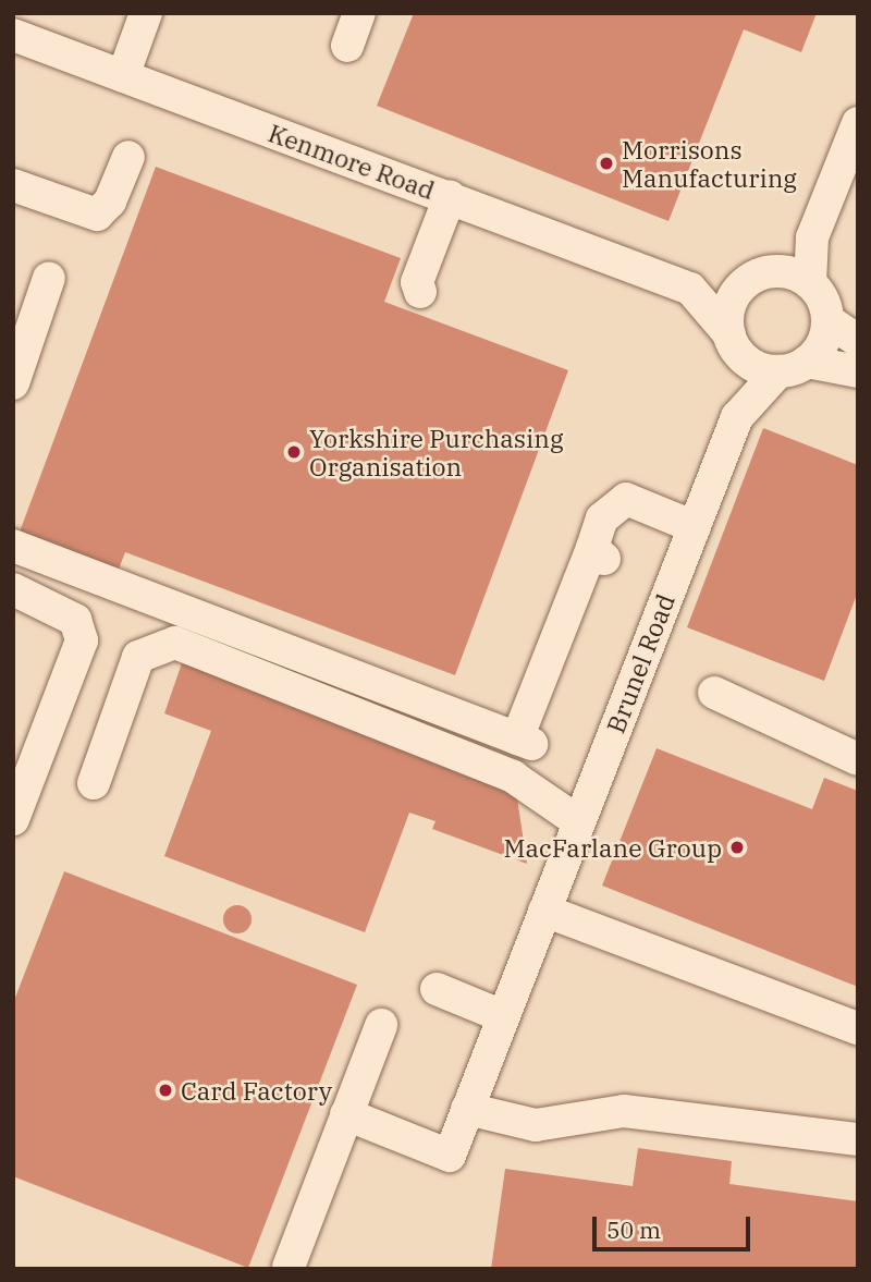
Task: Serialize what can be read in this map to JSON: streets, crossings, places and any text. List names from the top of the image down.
{
  "streets": {
    "street": ["Kenmore Road", "Brunel Road"]
  },
  "crossings": [
    ["Kenmore Road", "Brunel Road"]
  ],
  "places": [
    "Morrisons Manufacturing",
    "Yorkshire Purchasing Organisation",
    "MacFarlane Group",
    "Card Factory"
  ],
  "scale_bar": "50 m"
}
